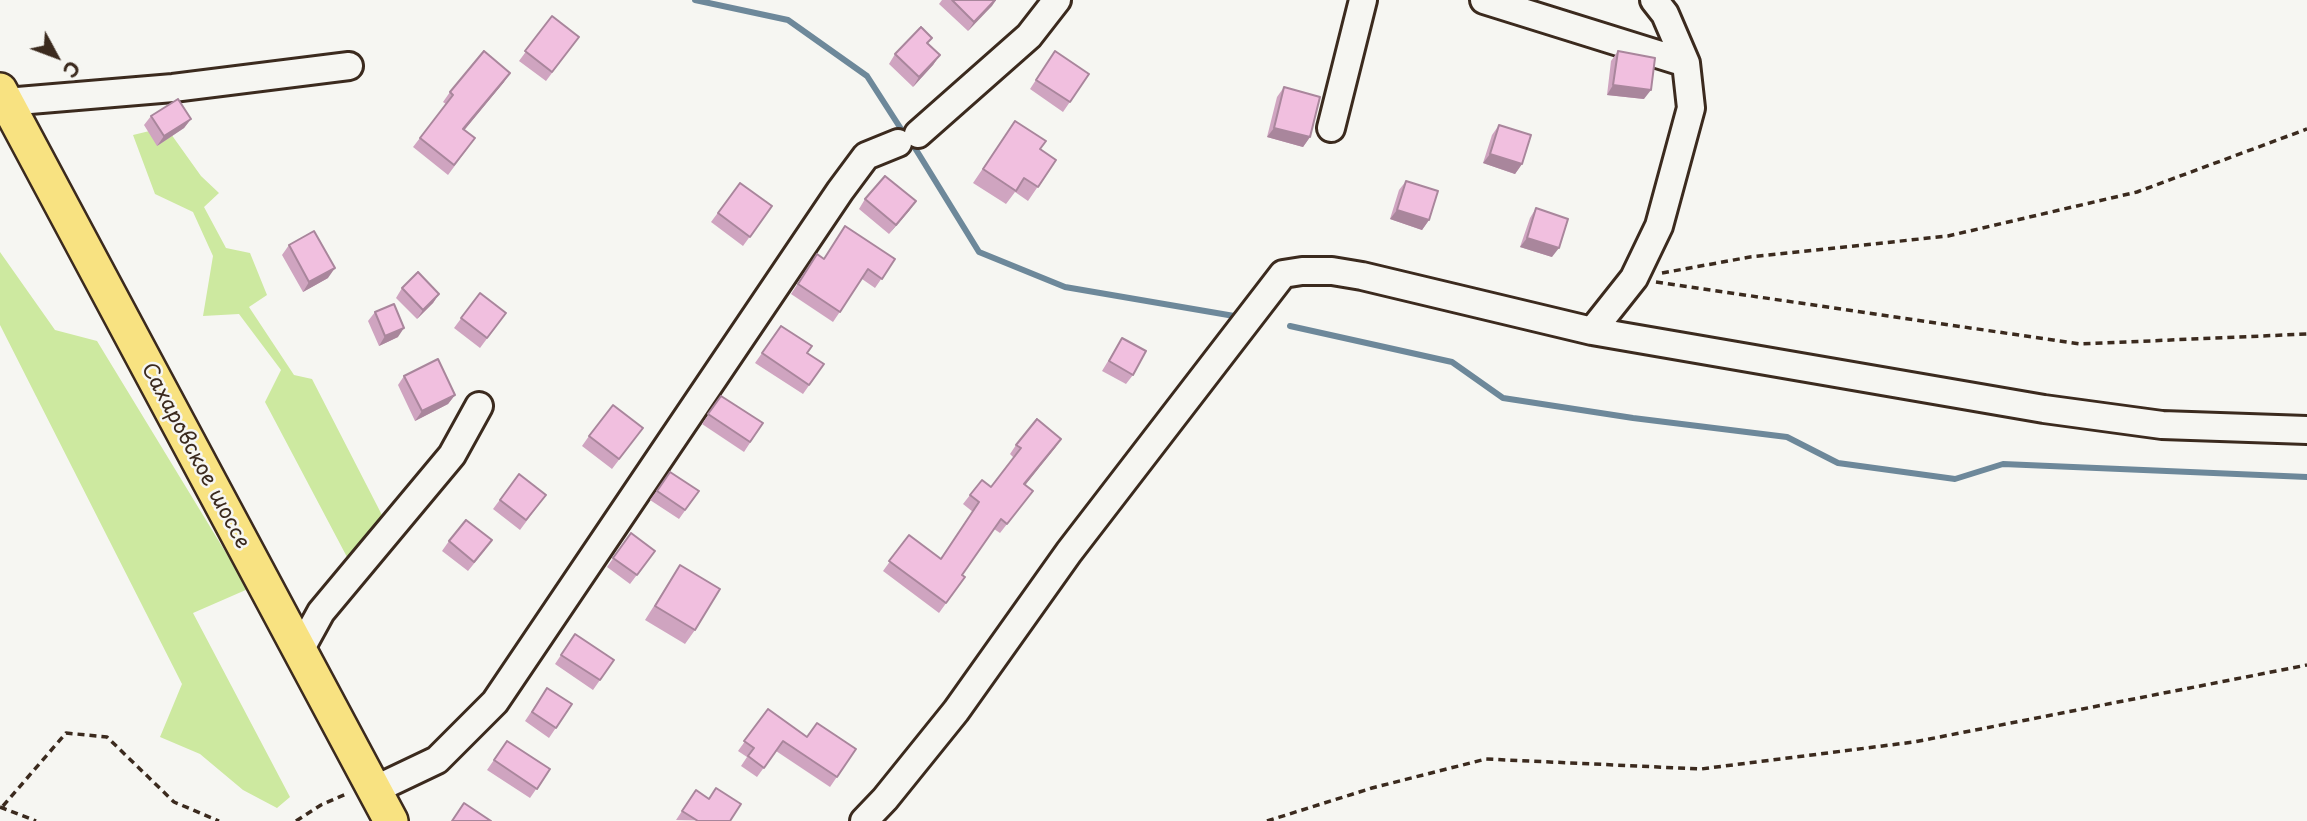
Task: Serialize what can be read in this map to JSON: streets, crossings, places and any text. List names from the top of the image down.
{
  "streets": {
    "main road": ["Сахаровское шоссе"]
  },
  "north": "bottom right"
}
